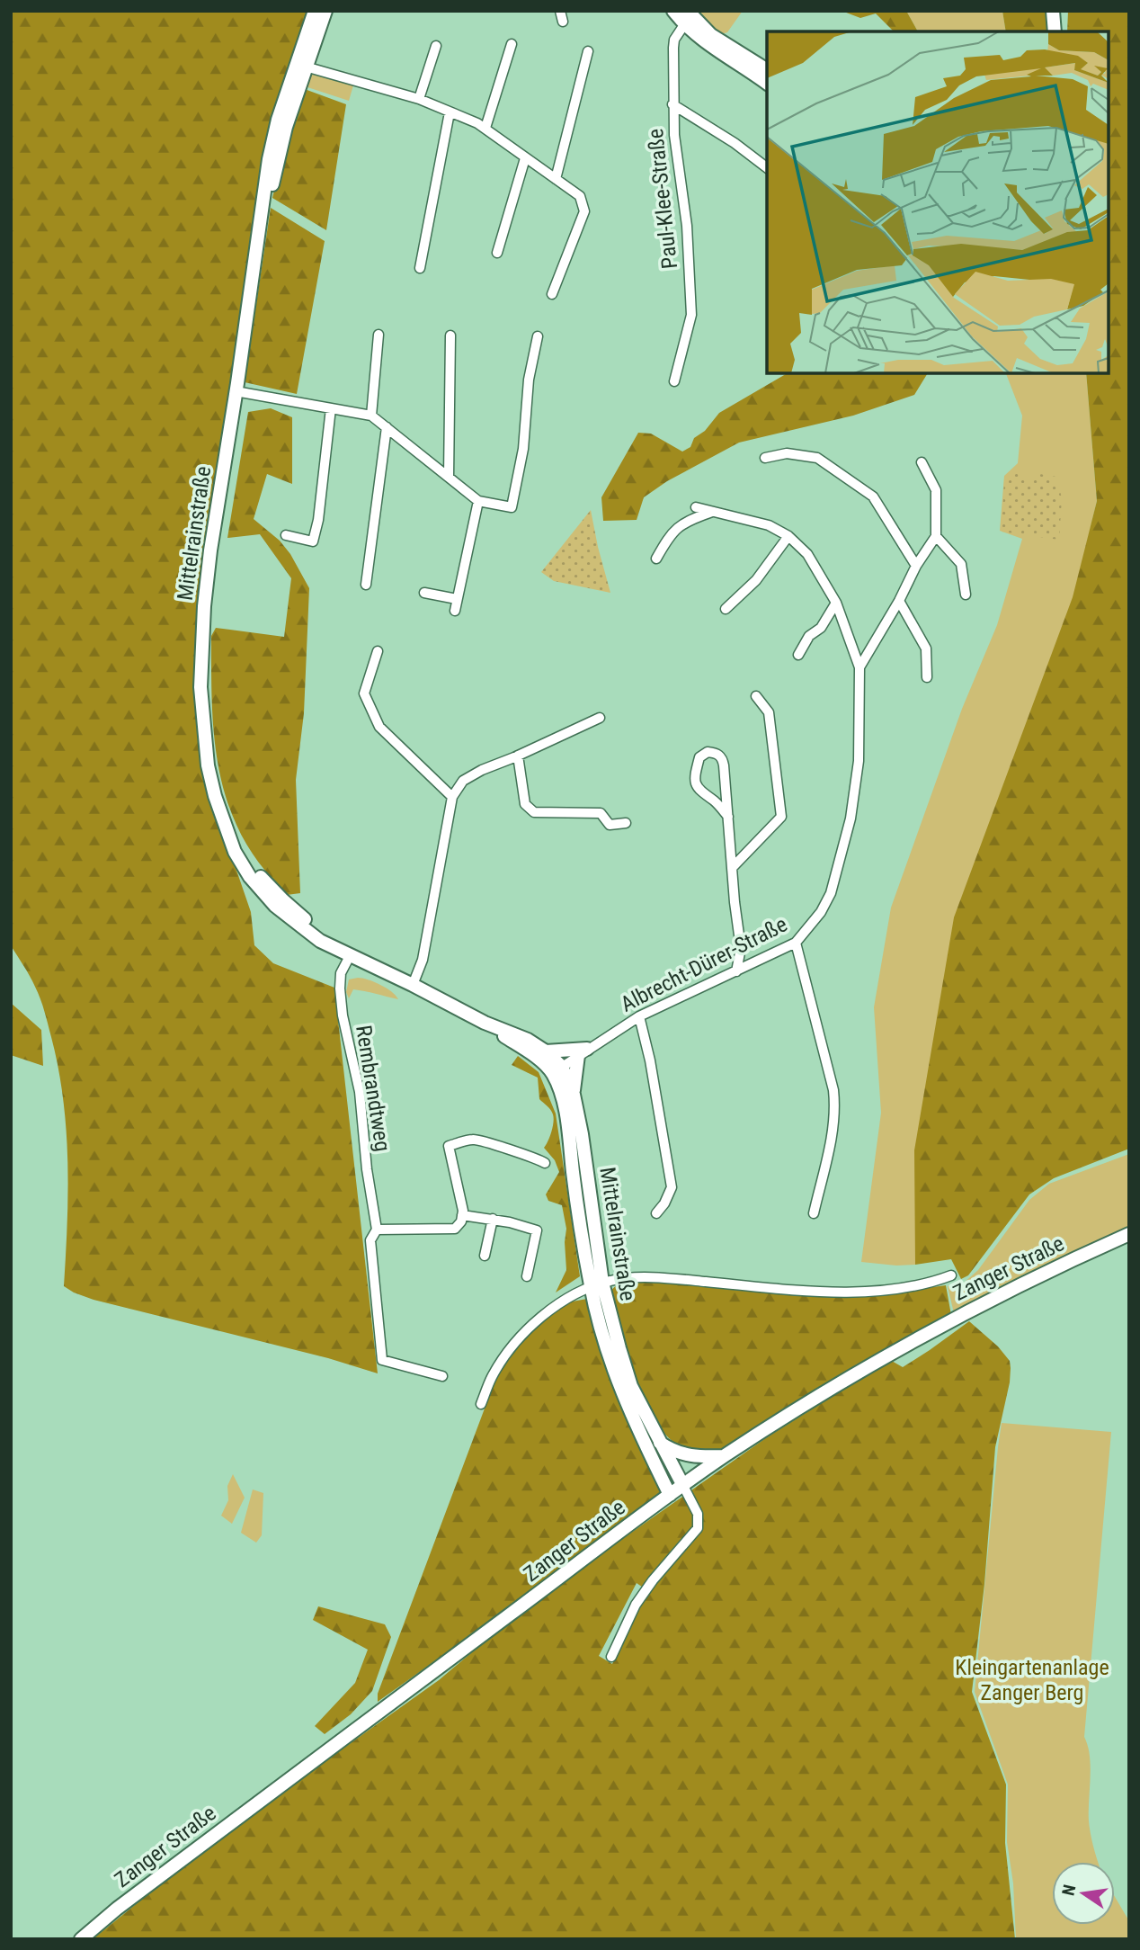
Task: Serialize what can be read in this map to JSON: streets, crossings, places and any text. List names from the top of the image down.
{
  "streets": {
    "street": [
      "Paul-Klee-Straße",
      "Mittelrainstraße",
      "Albrecht-Dürer-Straße",
      "Rembrandtweg",
      "Zanger Straße"
    ]
  },
  "crossings": [
    ["Mittelrainstraße", "Albrecht-Dürer-Straße"],
    ["Mittelrainstraße", "Rembrandtweg"],
    ["Mittelrainstraße", "Zanger Straße"]
  ],
  "parks": ["Kleingartenanlage Zanger Berg"],
  "north": "left"
}
